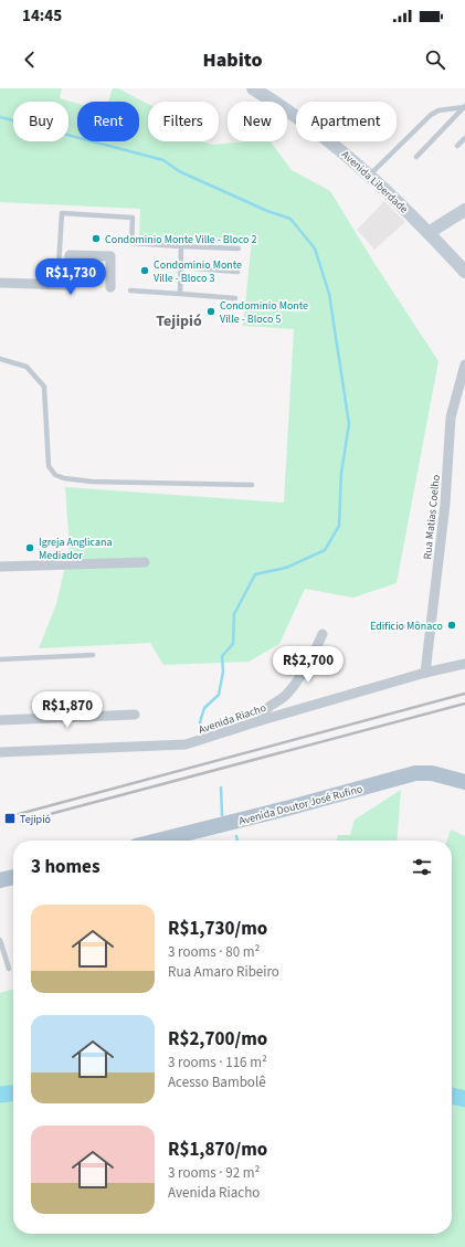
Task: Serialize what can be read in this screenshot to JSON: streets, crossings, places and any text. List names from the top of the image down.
{
  "streets": {
    "main road": ["Avenida Liberdade", "Avenida Doutor José Rufino"],
    "street": ["Rua Matias Coelho", "Avenida Riacho"]
  },
  "crossings": [
    ["Rua Matias Coelho", "Avenida Riacho"]
  ],
  "districts": ["Tejipió"],
  "places": {
    "other": [
      "Condominio Monte Ville - Bloco 2",
      "Condominio Monte Ville - Bloco 3",
      "Condominio Monte Ville - Bloco 5",
      "Igreja Anglicana Mediador",
      "Edificio Mônaco"
    ],
    "transit": ["Tejipió"]
  },
  "page": {
    "status": "14:45",
    "header": "Habito",
    "chip": [
      "Buy",
      "Rent",
      "Filters",
      "New",
      "Apartment"
    ],
    "price": ["R$1,730", "R$2,700", "R$1,870"],
    "heading": "3 homes",
    "list": [
      {
        "name": "R$1,730/mo",
        "note": "3 rooms · 80 m² · Rua Amaro Ribeiro"
      },
      {
        "name": "R$2,700/mo",
        "note": "3 rooms · 116 m² · Acesso Bambolê"
      },
      {
        "name": "R$1,870/mo",
        "note": "3 rooms · 92 m² · Avenida Riacho"
      }
    ]
  }
}
